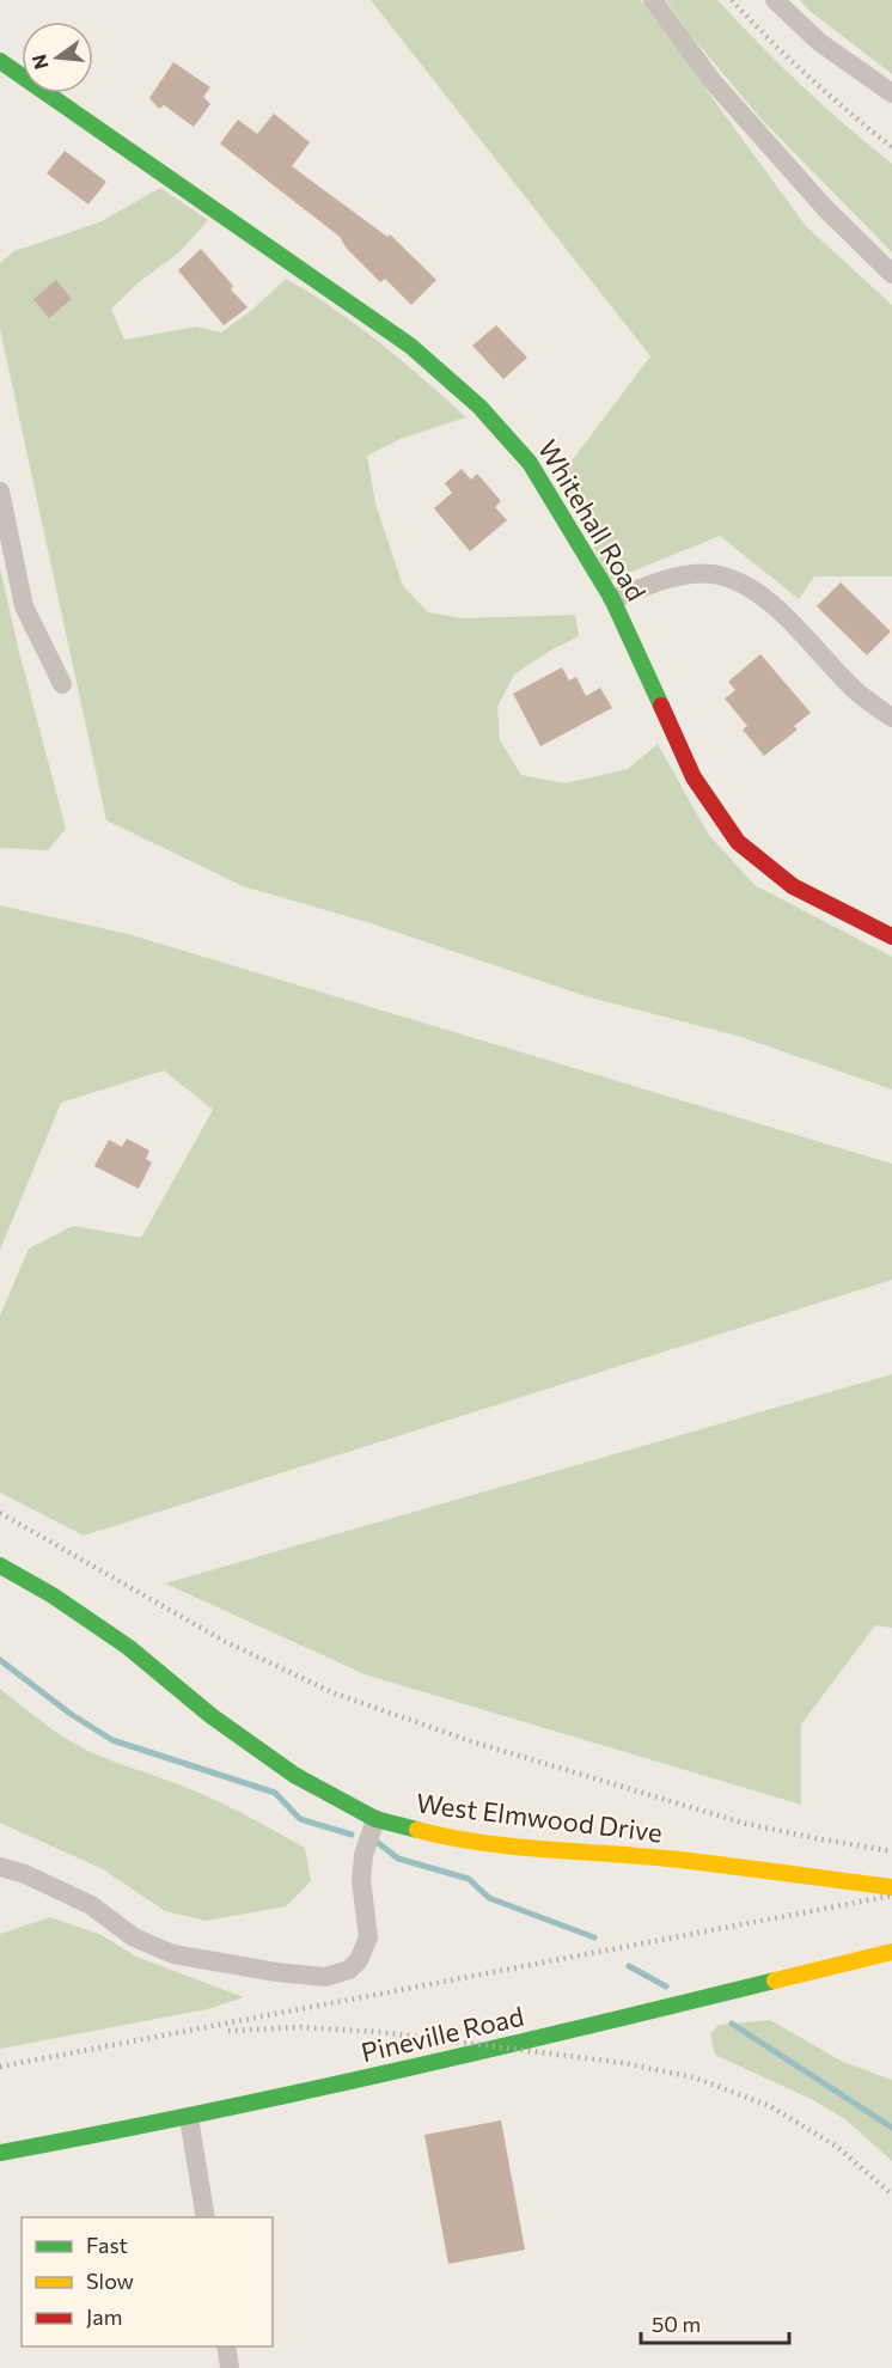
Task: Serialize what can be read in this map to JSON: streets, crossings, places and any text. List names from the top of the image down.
{
  "streets": {
    "street": ["Whitehall Road", "West Elmwood Drive", "Pineville Road"]
  },
  "legend": ["Fast", "Slow", "Jam"],
  "scale_bar": "50 m",
  "north": "left"
}
